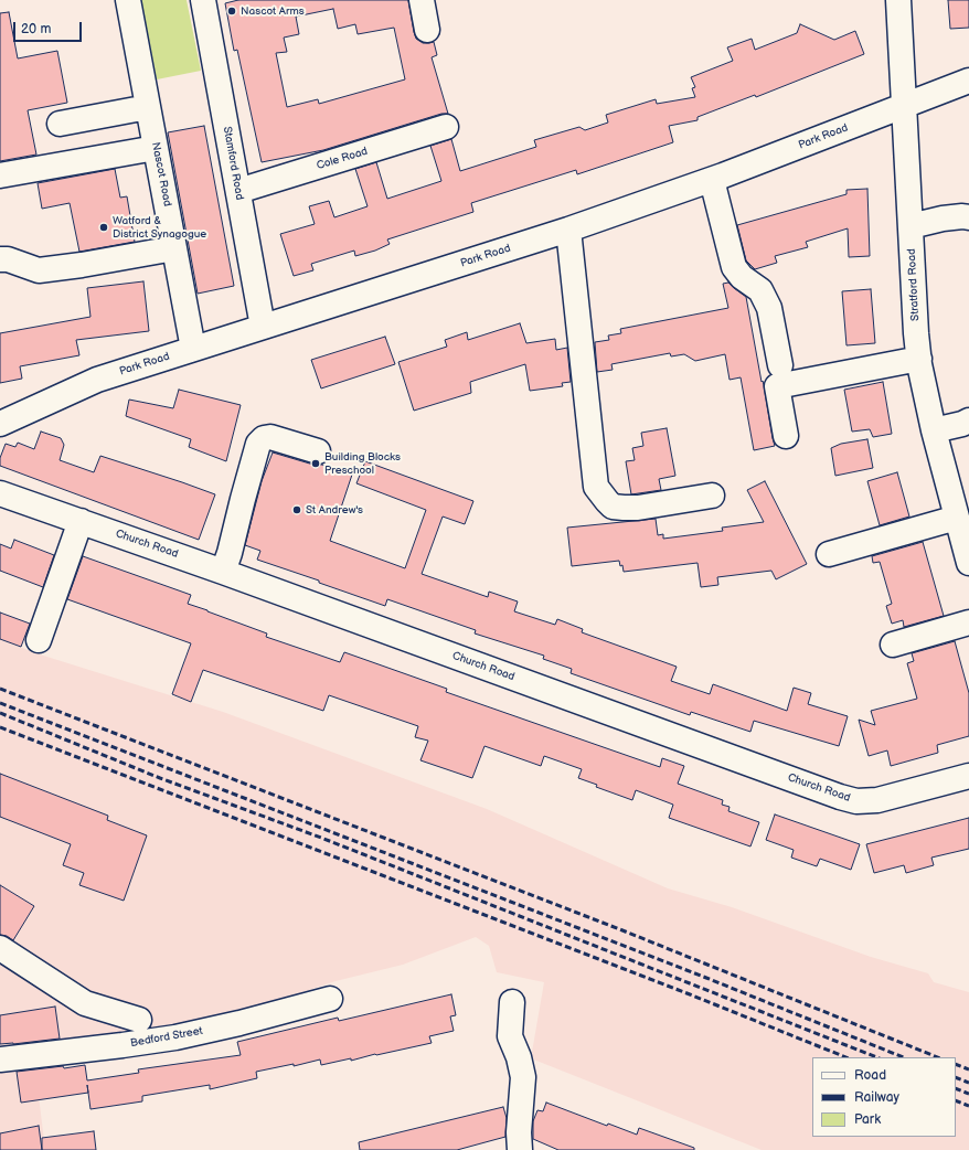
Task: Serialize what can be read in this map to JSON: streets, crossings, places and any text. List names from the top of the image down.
{
  "streets": {
    "street": [
      "Park Road",
      "Cole Road",
      "Stamford Road",
      "Nascot Road",
      "Stratford Road",
      "Church Road",
      "Bedford Street"
    ]
  },
  "crossings": [
    ["Park Road", "Stamford Road"],
    ["Park Road", "Nascot Road"],
    ["Park Road", "Stratford Road"],
    ["Cole Road", "Stamford Road"]
  ],
  "places": [
    "Nascot Arms",
    "Watford & District Synagogue",
    "Building Blocks Preschool",
    "St Andrew's"
  ],
  "legend": ["Road", "Railway", "Park"],
  "scale_bar": "20 m"
}
